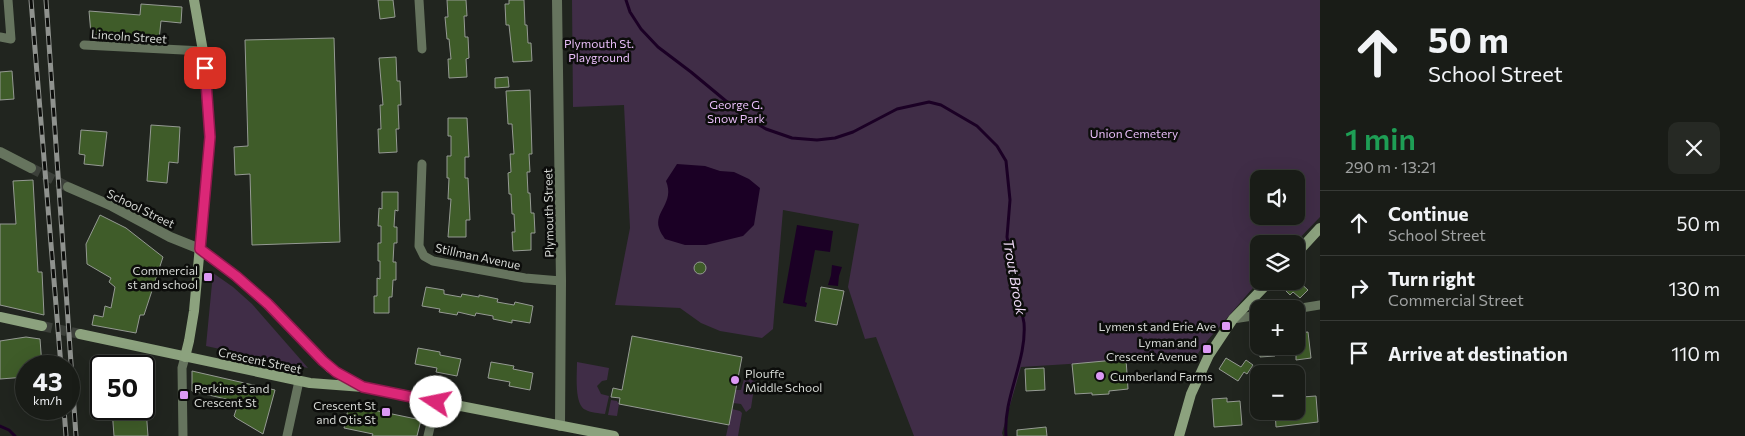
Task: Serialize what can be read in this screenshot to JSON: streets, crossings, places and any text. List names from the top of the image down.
{
  "streets": {
    "main road": ["School Street", "Crescent Street"],
    "street": ["Lincoln Street", "Plymouth Street", "Stillman Avenue"]
  },
  "crossings": [
    ["School Street", "Crescent Street"],
    ["Plymouth Street", "Stillman Avenue"],
    ["Plymouth Street", "Crescent Street"]
  ],
  "water": ["Trout Brook"],
  "parks": ["Plymouth St. Playground", "George G. Snow Park", "Union Cemetery"],
  "places": {
    "transit": [
      "Commercial st and school",
      "Lymen st and Erie Ave",
      "Lyman and Crescent Avenue",
      "Perkins st and Crescent St",
      "Crescent St and Otis St"
    ],
    "other": ["Cumberland Farms", "Plouffe Middle School"]
  },
  "page": {
    "turn": ["50 m", "School Street"],
    "heading": ["1 min", "290 m · 13:21"],
    "map_buttons": ["+", "−"],
    "list": [
      {
        "name": "Continue",
        "note": "School Street",
        "value": "50 m"
      },
      {
        "name": "Turn right",
        "note": "Commercial Street",
        "value": "130 m"
      },
      {
        "name": "Arrive at destination",
        "value": "110 m"
      }
    ],
    "speed": "43 km/h",
    "limit": "50"
  }
}
